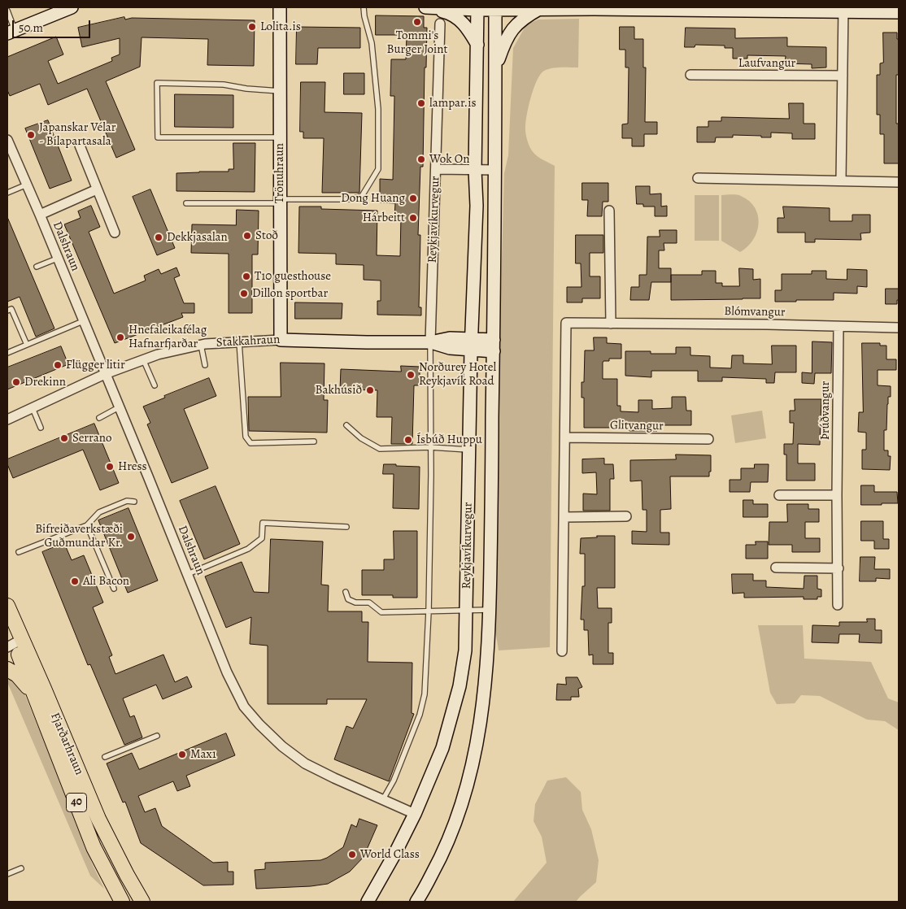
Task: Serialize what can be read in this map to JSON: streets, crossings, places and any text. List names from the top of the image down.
{
  "streets": {
    "main road": [
      "Trönuhraun",
      "Reykjavíkurvegur",
      "Stakkahraun",
      "Fjarðarhraun",
      "40"
    ],
    "street": [
      "Laufvangur",
      "Dalshraun",
      "Blómvangur",
      "Þrúðvangur",
      "Glitvangur"
    ]
  },
  "crossings": [
    ["Trönuhraun", "Stakkahraun"],
    ["Reykjavíkurvegur", "Dalshraun"],
    ["Reykjavíkurvegur", "Stakkahraun"],
    ["Dalshraun", "Stakkahraun"],
    ["Blómvangur", "Þrúðvangur"],
    ["Blómvangur", "Glitvangur"]
  ],
  "places": [
    "Tommi's Burger Joint",
    "Lolita.is",
    "lampar.is",
    "Japanskar Vélar - Bílapartasala",
    "Wok On",
    "Dong Huang",
    "Hárbeitt",
    "Stoð",
    "Dekkjasalan",
    "T10 guesthouse",
    "Dillon sportbar",
    "Hnefaleikafélag Hafnarfjarðar",
    "Flügger litir",
    "Norðurey Hotel Reykjavík Road",
    "Drekinn",
    "Bakhúsið",
    "Serrano",
    "Ísbúð Huppu",
    "Hress",
    "Bifreiðaverkstæði Guðmundar Kr.",
    "Ali Bacon",
    "Max1",
    "World Class"
  ],
  "scale_bar": "50 m"
}
